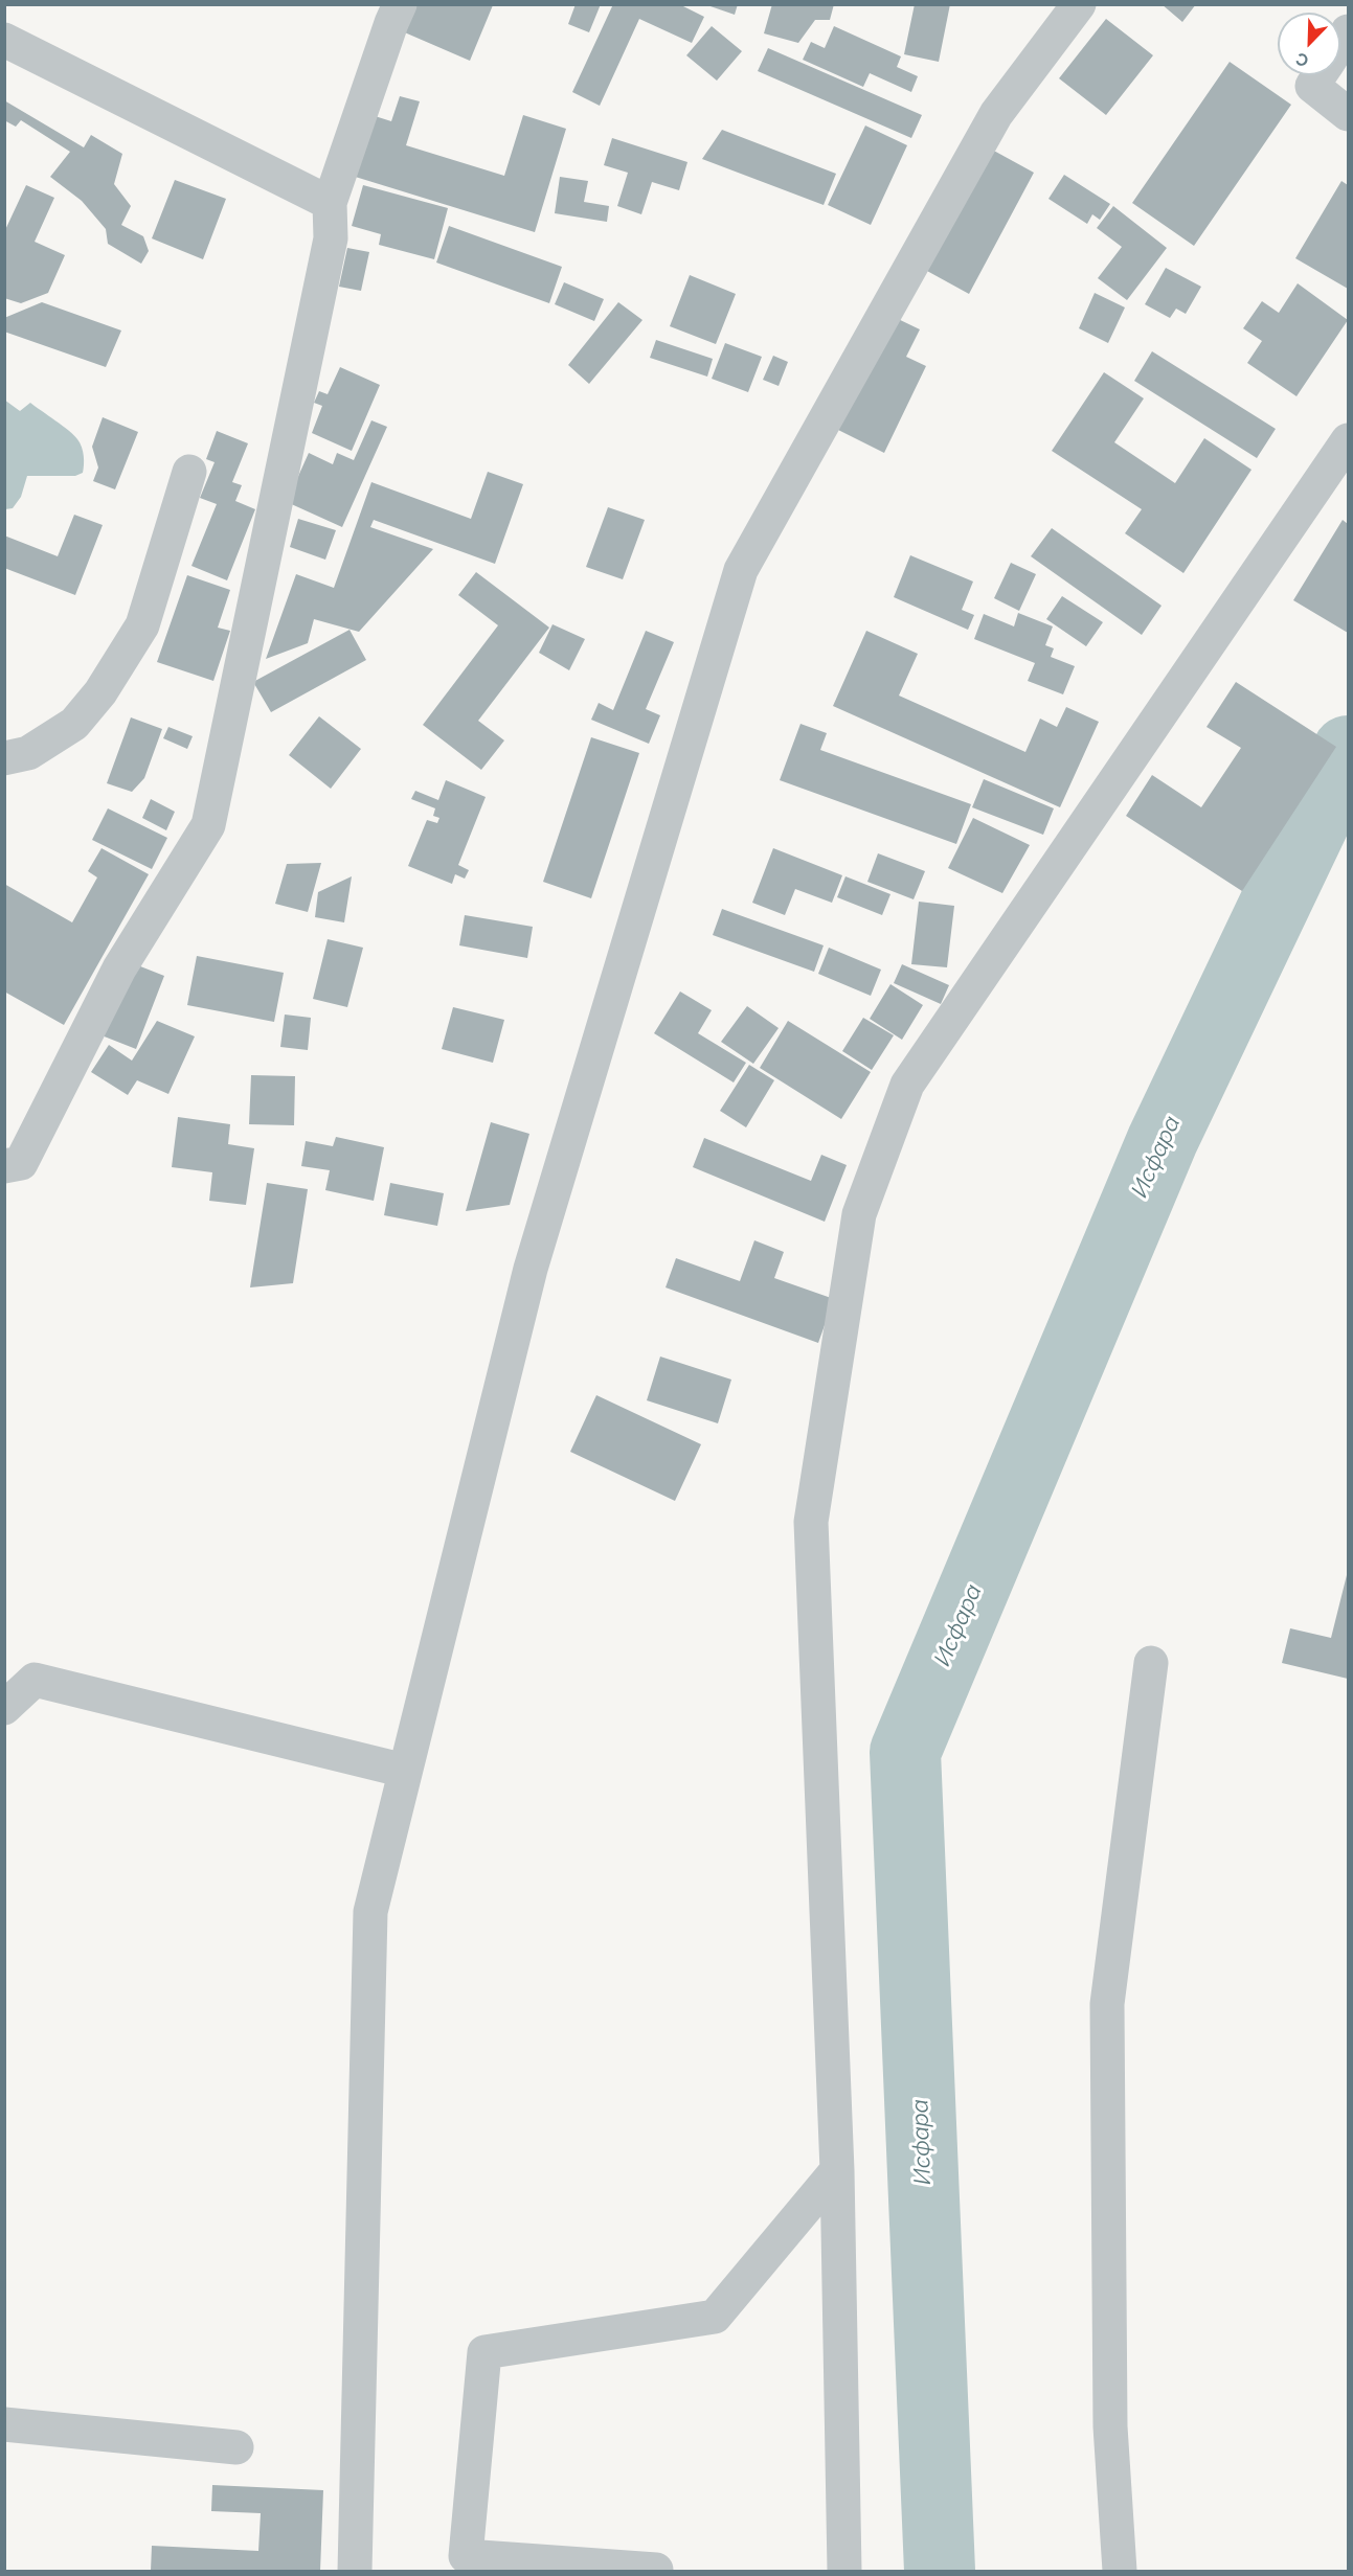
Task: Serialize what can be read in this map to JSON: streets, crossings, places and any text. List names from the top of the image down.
{
  "water": ["Исфара"],
  "north": "bottom left"
}
